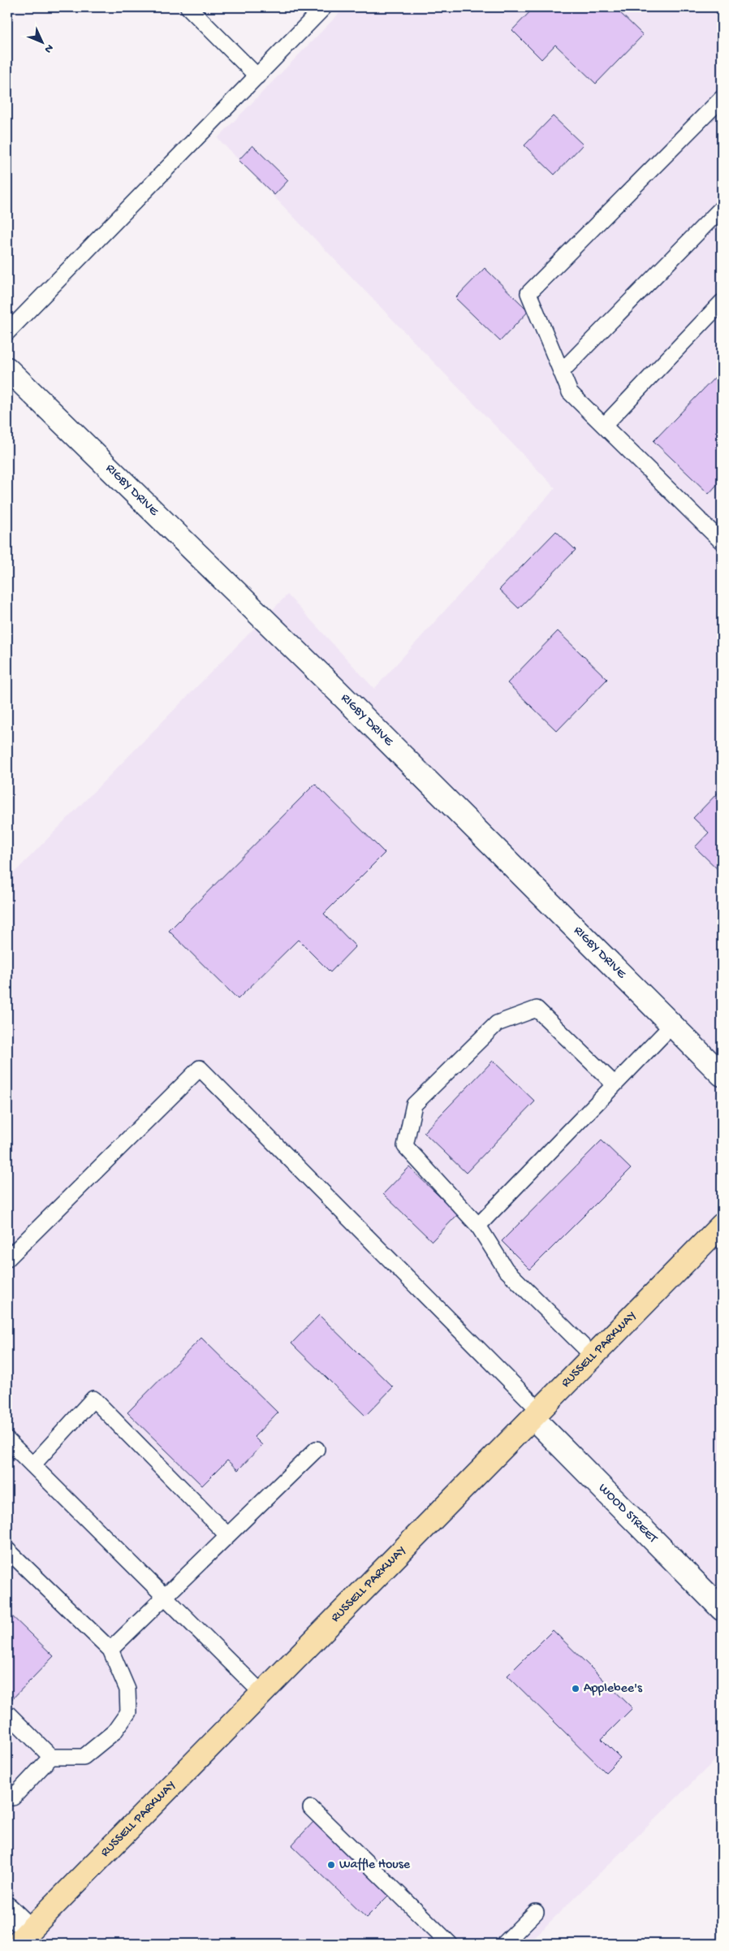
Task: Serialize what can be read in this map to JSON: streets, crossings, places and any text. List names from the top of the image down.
{
  "streets": {
    "main road": ["RUSSELL PARKWAY"],
    "street": ["RIGBY DRIVE", "WOOD STREET"]
  },
  "crossings": [
    ["RUSSELL PARKWAY", "WOOD STREET"]
  ],
  "places": ["Applebee's", "Waffle House"],
  "north": "bottom right"
}
